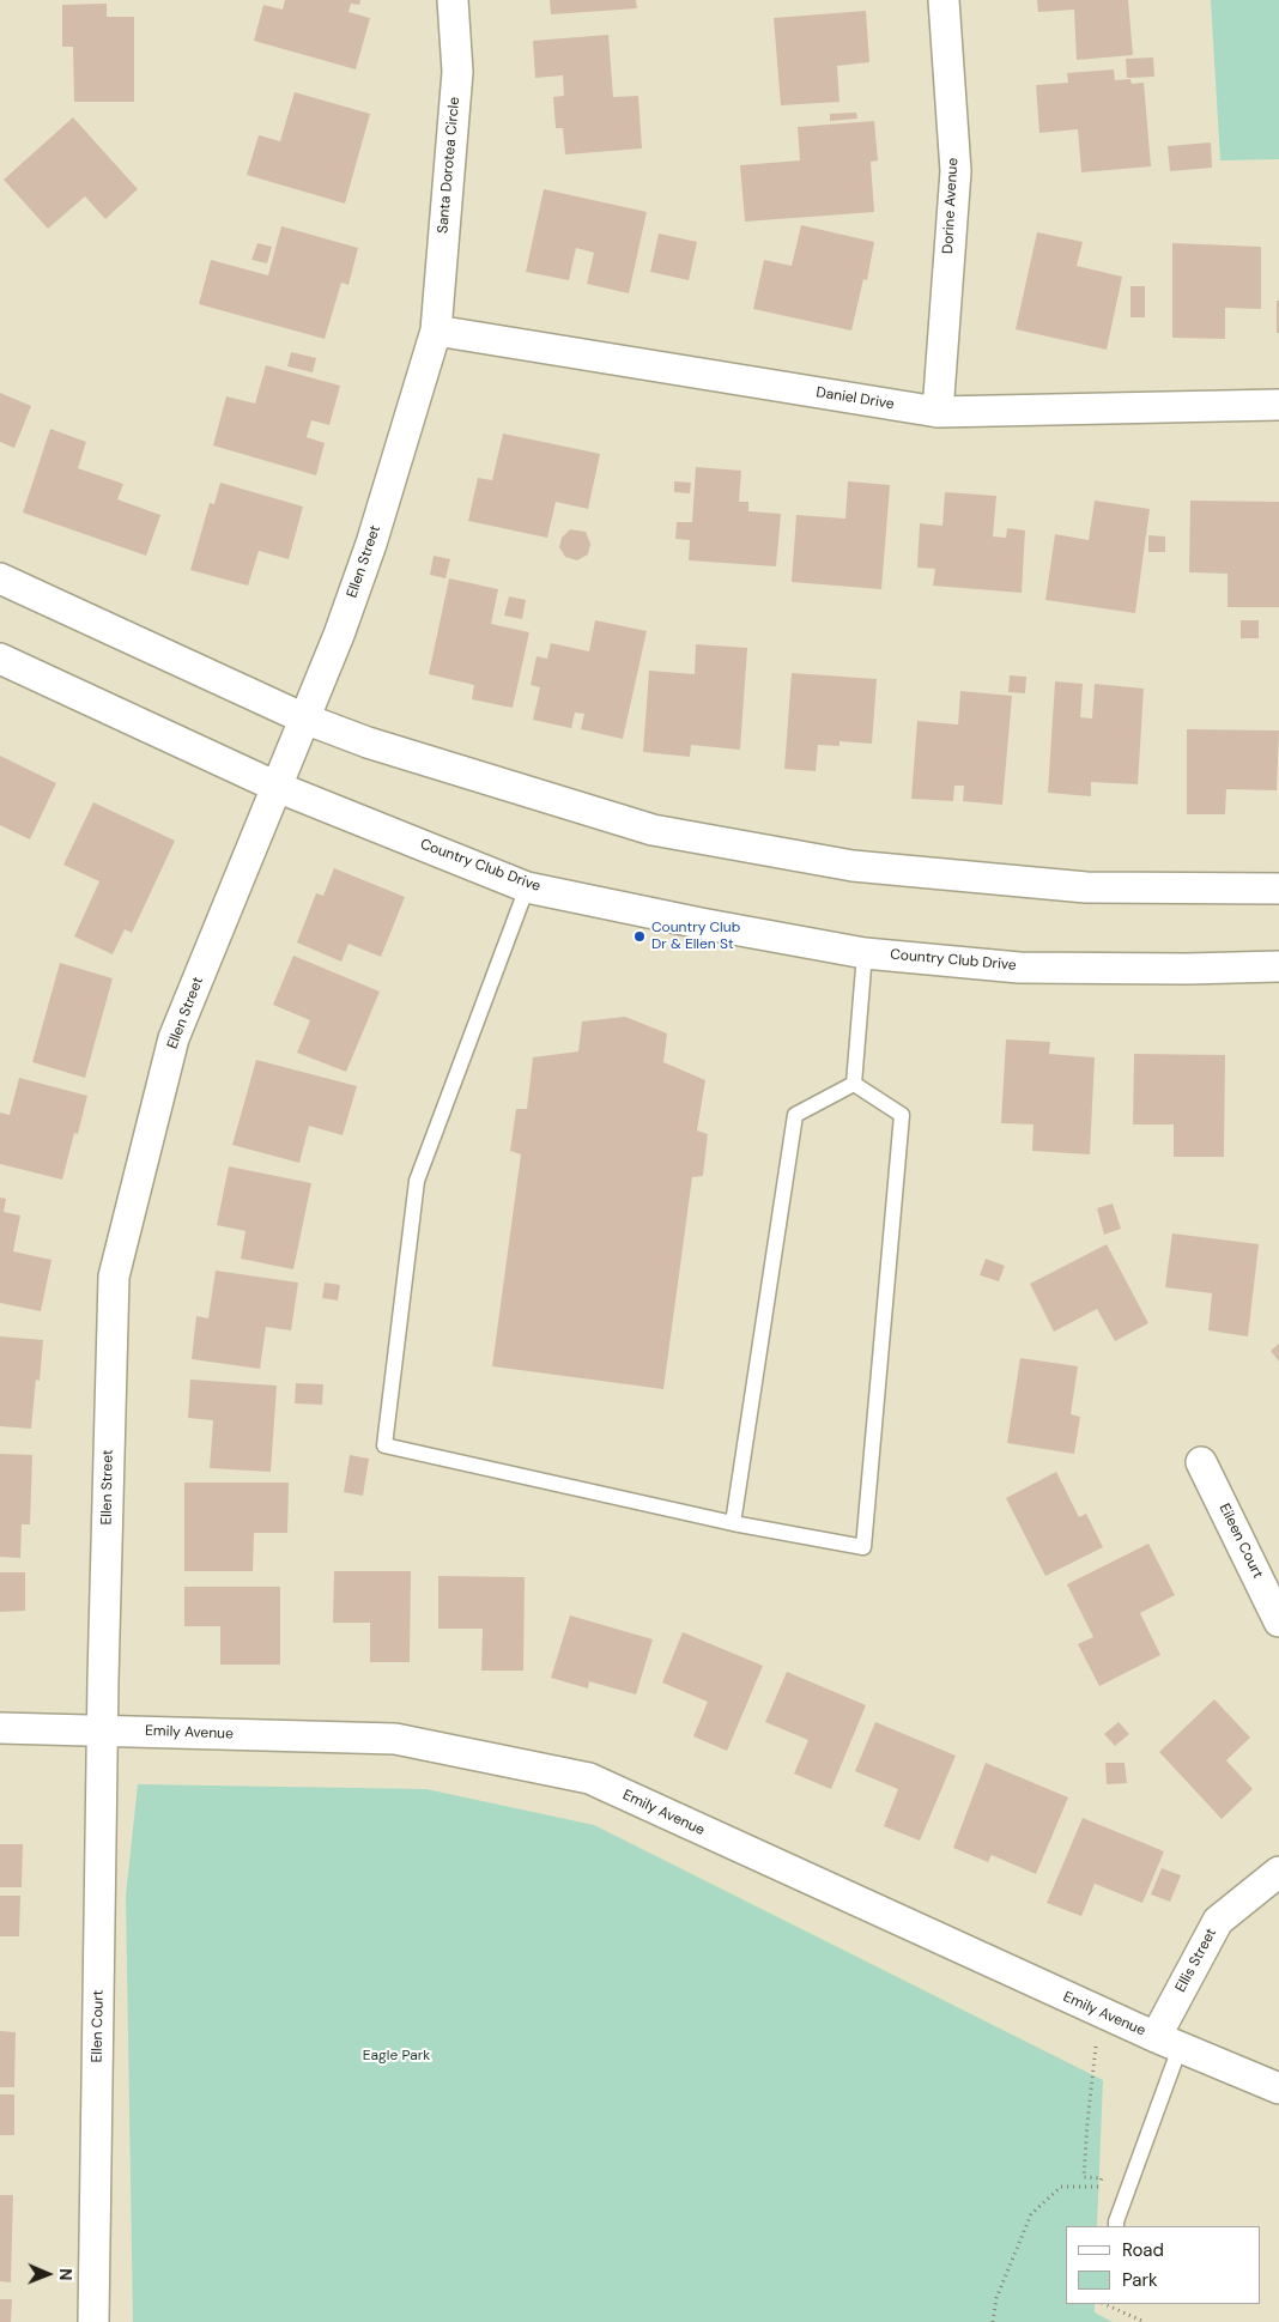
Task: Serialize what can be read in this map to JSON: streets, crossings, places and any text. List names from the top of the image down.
{
  "streets": {
    "street": [
      "Santa Dorotea Circle",
      "Dorine Avenue",
      "Daniel Drive",
      "Ellen Street",
      "Country Club Drive",
      "Eileen Court",
      "Emily Avenue",
      "Ellis Street",
      "Ellen Court"
    ]
  },
  "crossings": [
    ["Santa Dorotea Circle", "Daniel Drive"],
    ["Santa Dorotea Circle", "Ellen Street"],
    ["Dorine Avenue", "Daniel Drive"],
    ["Daniel Drive", "Ellen Street"],
    ["Ellen Street", "Country Club Drive"],
    ["Ellen Street", "Emily Avenue"],
    ["Ellen Street", "Ellen Court"],
    ["Emily Avenue", "Ellis Street"],
    ["Emily Avenue", "Ellen Court"]
  ],
  "parks": ["Eagle Park"],
  "places": ["Country Club Dr & Ellen St"],
  "legend": ["Road", "Park"],
  "north": "right"
}
